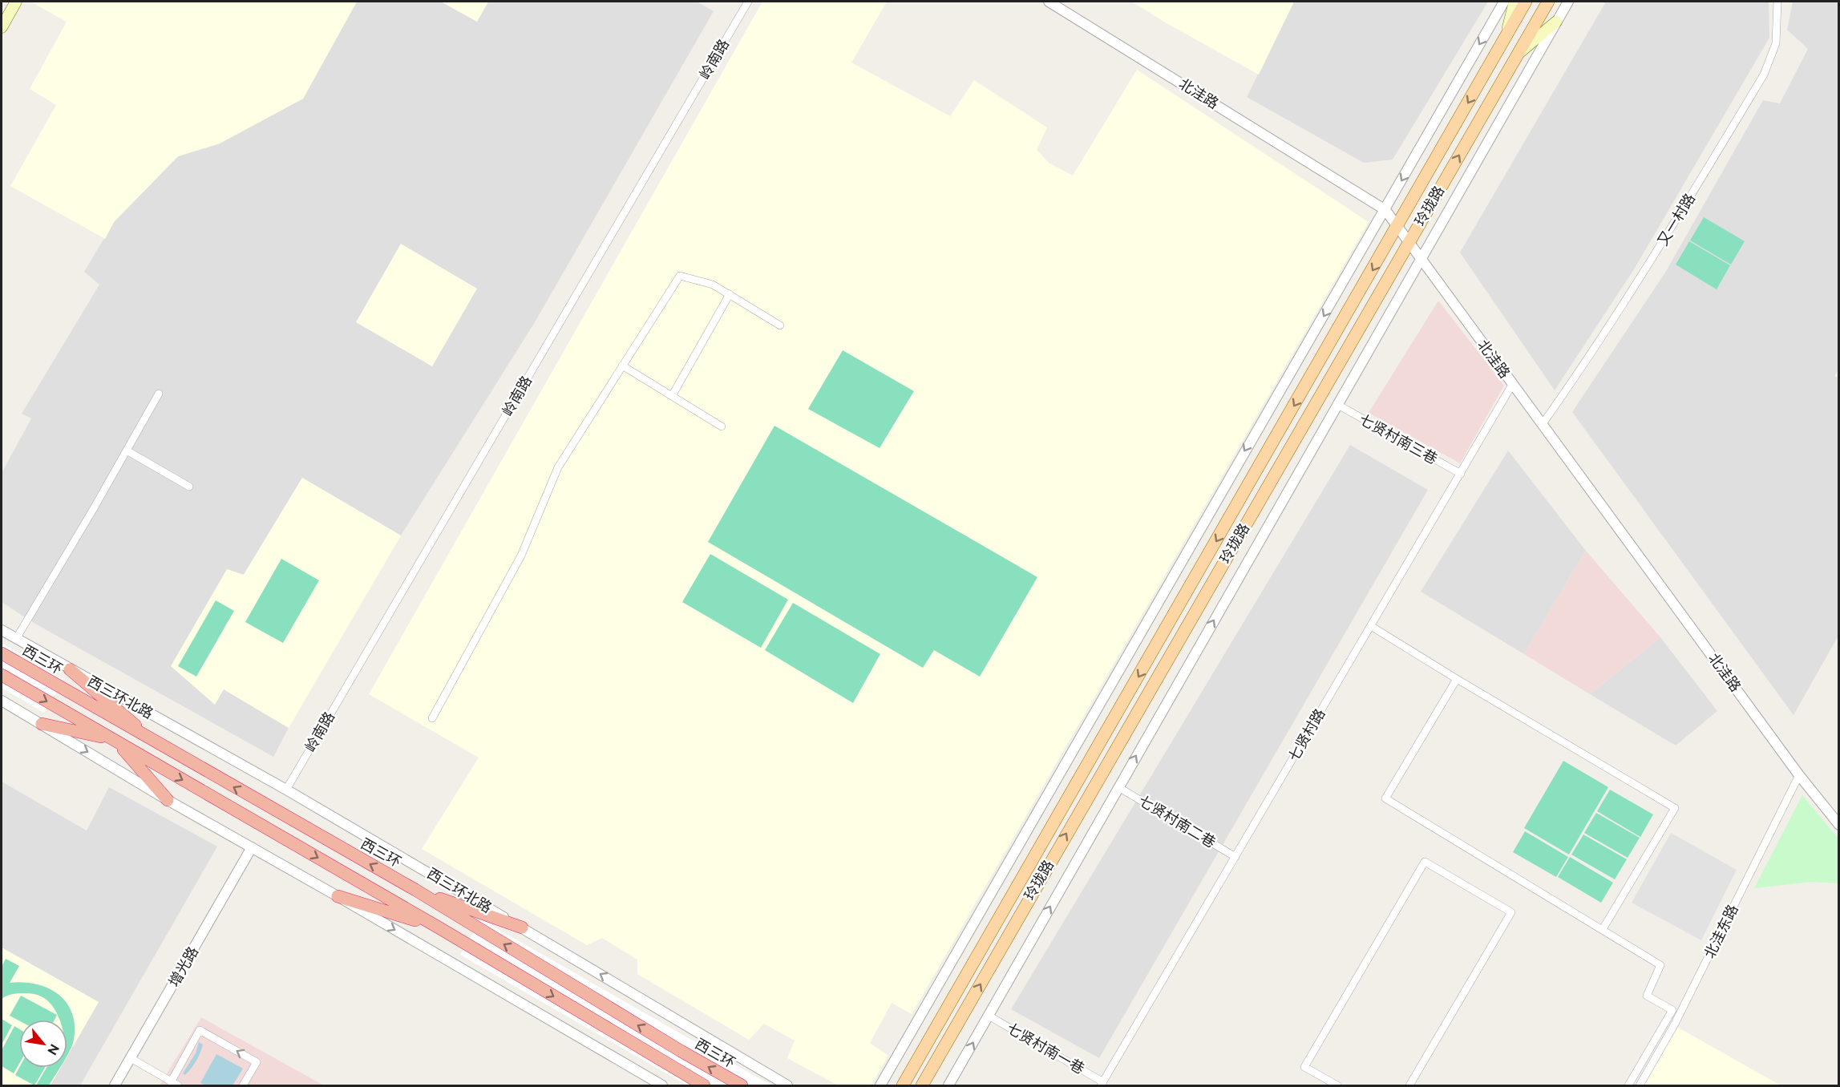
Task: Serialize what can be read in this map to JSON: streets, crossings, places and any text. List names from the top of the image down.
{
  "streets": {
    "highway": ["西三环"],
    "main road": ["玲珑路"],
    "street": [
      "岭南路",
      "北洼路",
      "又一村路",
      "七贤村南三巷",
      "西三环北路",
      "七贤村路",
      "七贤村南二巷",
      "北洼东路",
      "增光路",
      "七贤村南一巷"
    ]
  },
  "crossings": [
    ["岭南路", "西三环北路"],
    ["北洼路", "玲珑路"],
    ["北洼路", "又一村路"],
    ["北洼路", "七贤村路"],
    ["北洼路", "北洼东路"],
    ["玲珑路", "七贤村南三巷"],
    ["玲珑路", "七贤村南二巷"],
    ["玲珑路", "七贤村南一巷"],
    ["七贤村南三巷", "七贤村路"],
    ["七贤村路", "七贤村南二巷"],
    ["七贤村路", "七贤村南一巷"]
  ],
  "north": "bottom right"
}
